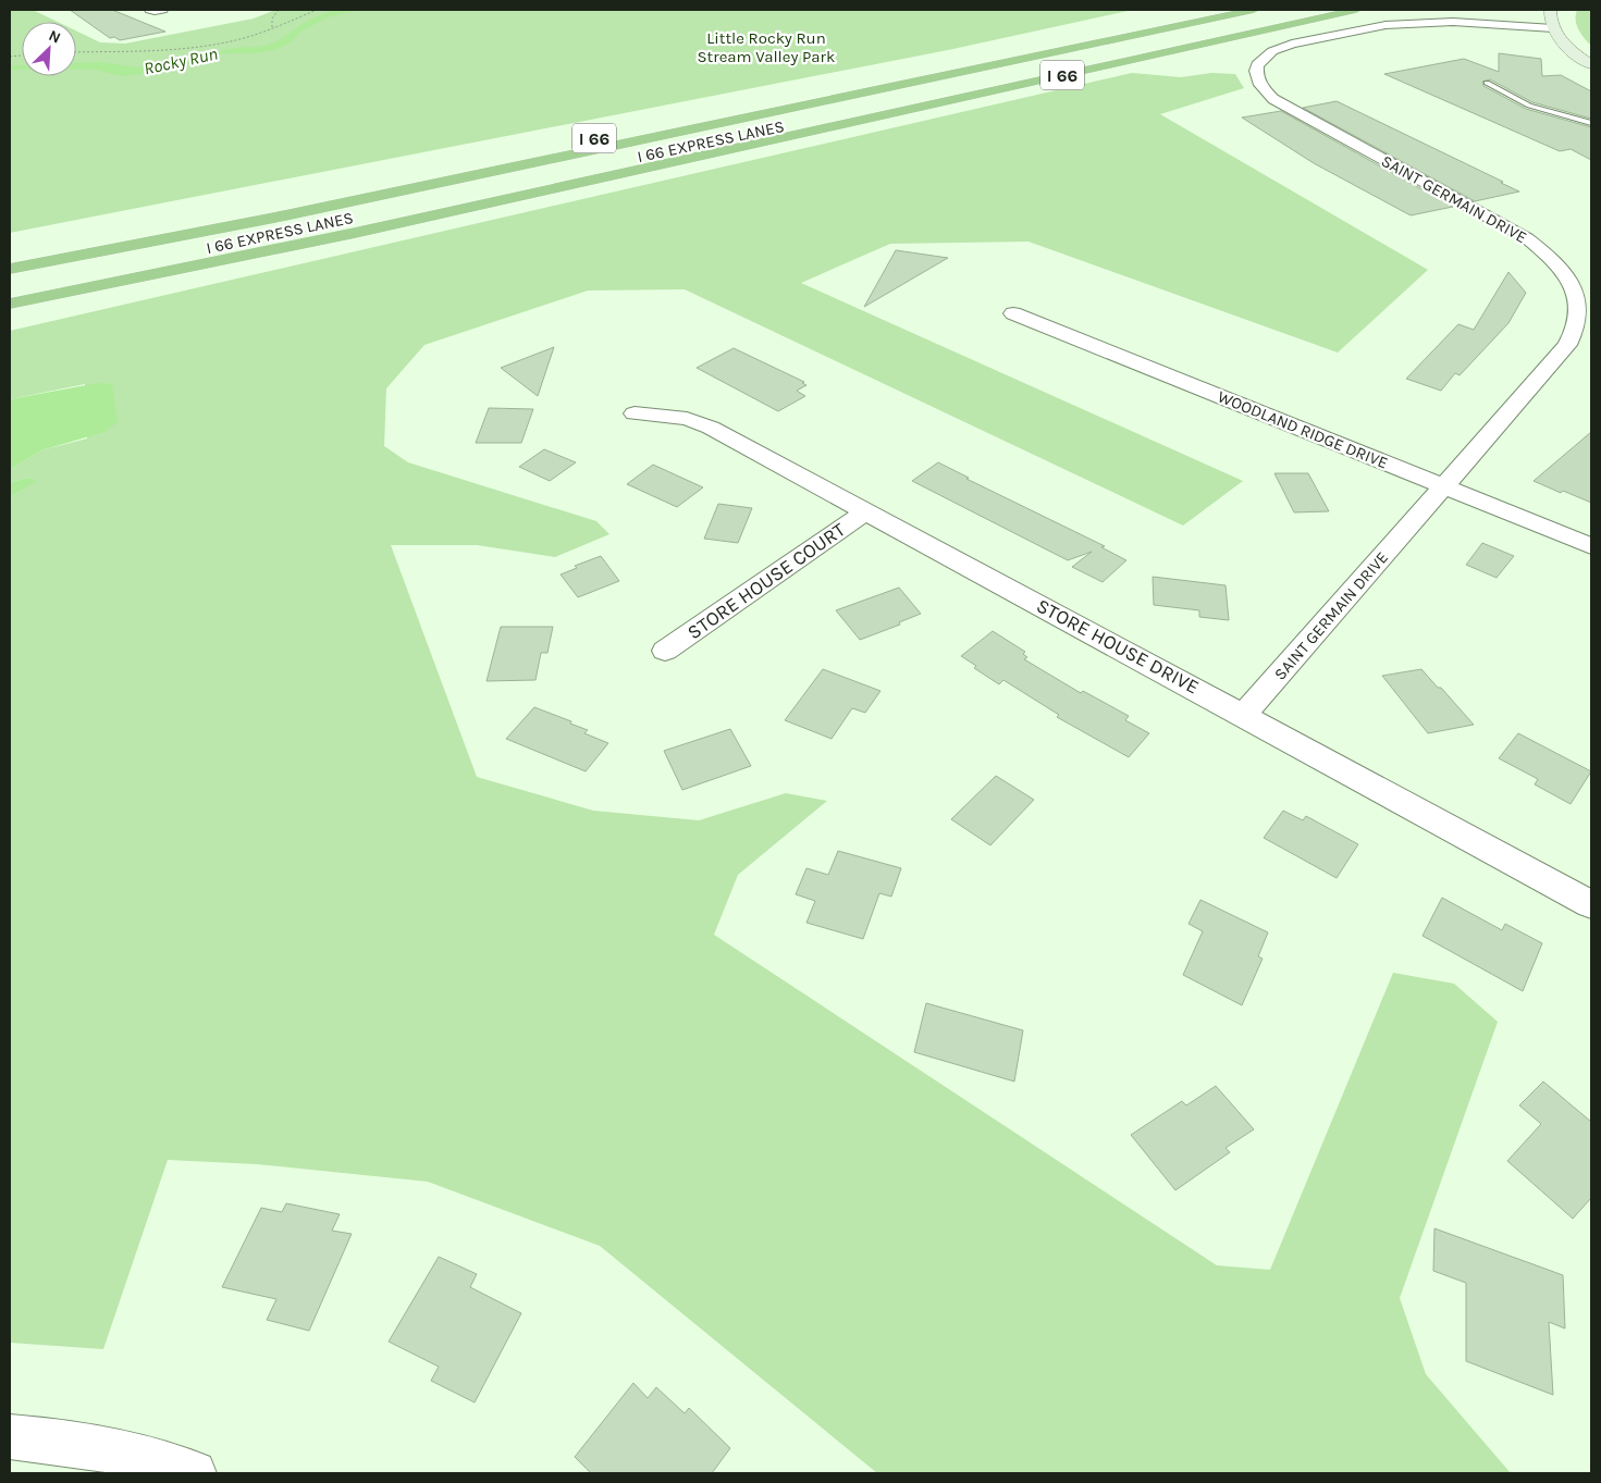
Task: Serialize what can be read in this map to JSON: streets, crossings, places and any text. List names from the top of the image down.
{
  "streets": {
    "highway": ["I 66", "I 66 EXPRESS LANES"],
    "street": [
      "SAINT GERMAIN DRIVE",
      "WOODLAND RIDGE DRIVE",
      "STORE HOUSE COURT",
      "STORE HOUSE DRIVE"
    ]
  },
  "crossings": [
    ["SAINT GERMAIN DRIVE", "WOODLAND RIDGE DRIVE"],
    ["SAINT GERMAIN DRIVE", "STORE HOUSE DRIVE"],
    ["STORE HOUSE COURT", "STORE HOUSE DRIVE"]
  ],
  "water": ["Rocky Run"],
  "parks": ["Little Rocky Run Stream Valley Park"],
  "north": "top right"
}
